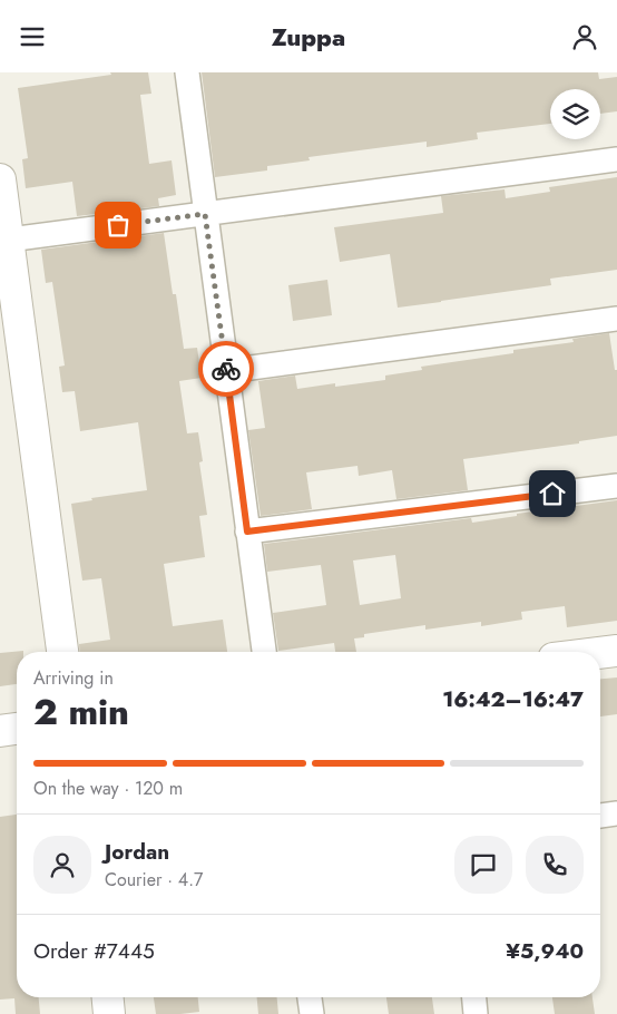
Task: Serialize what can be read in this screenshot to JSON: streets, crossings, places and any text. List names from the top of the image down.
{
  "page": {
    "header": "Zuppa",
    "heading": ["2 min", "Arriving in", "16:42–16:47"],
    "panel": [
      "Jordan",
      "Courier · 4.7",
      "Order #7445",
      "¥5,940"
    ],
    "bar": "On the way · 120 m"
  }
}
